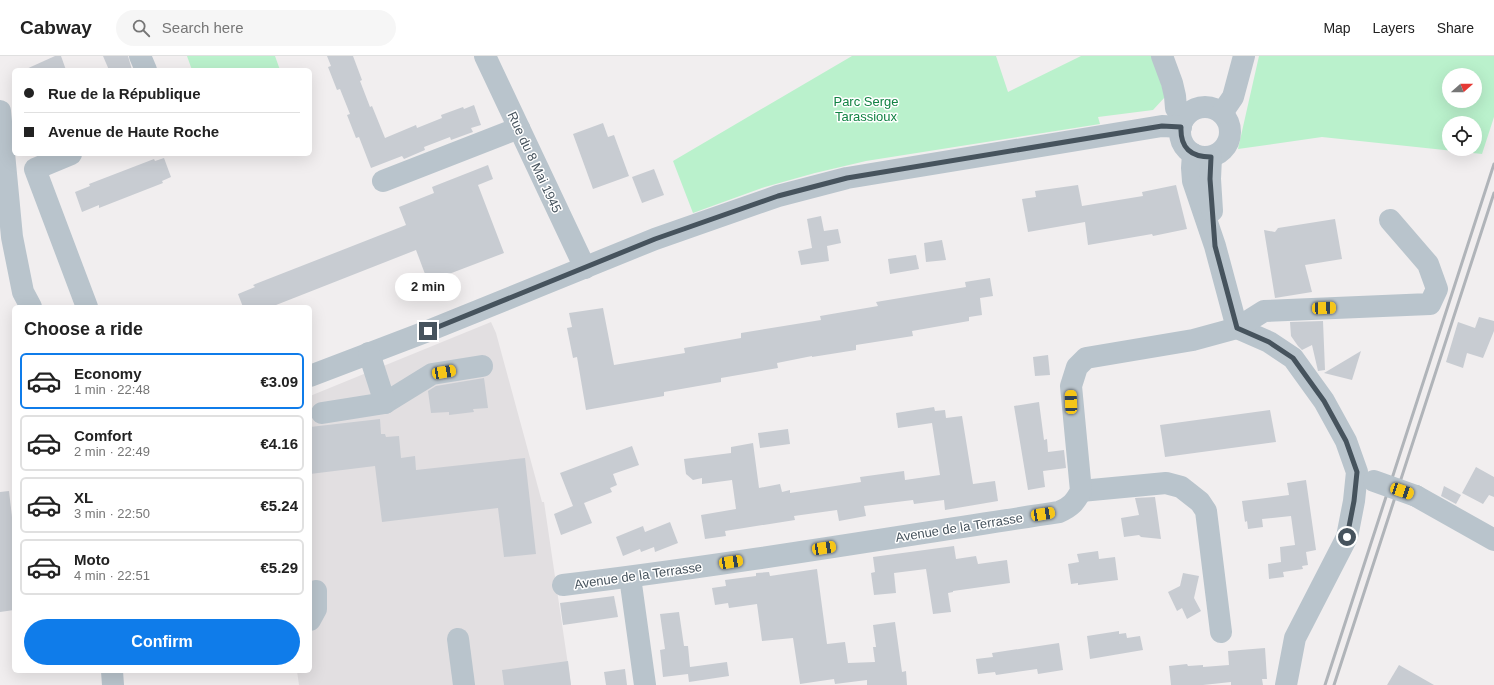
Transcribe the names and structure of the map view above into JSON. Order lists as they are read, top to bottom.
{
  "streets": {
    "street": ["Rue du 8 Mai 1945", "Avenue de la Terrasse"]
  },
  "parks": ["Parc Serge Tarassioux"],
  "north": "right",
  "page": {
    "header": "Cabway",
    "search": "Search here",
    "nav": ["Map", "Layers", "Share"],
    "banner": ["Rue de la République", "Avenue de Haute Roche"],
    "bubble": "2 min",
    "heading": "Choose a ride",
    "list": [
      {
        "name": "Economy",
        "note": "1 min · 22:48",
        "value": "€3.09"
      },
      {
        "name": "Comfort",
        "note": "2 min · 22:49",
        "value": "€4.16"
      },
      {
        "name": "XL",
        "note": "3 min · 22:50",
        "value": "€5.24"
      },
      {
        "name": "Moto",
        "note": "4 min · 22:51",
        "value": "€5.29"
      }
    ],
    "buttons": "Confirm"
  }
}
